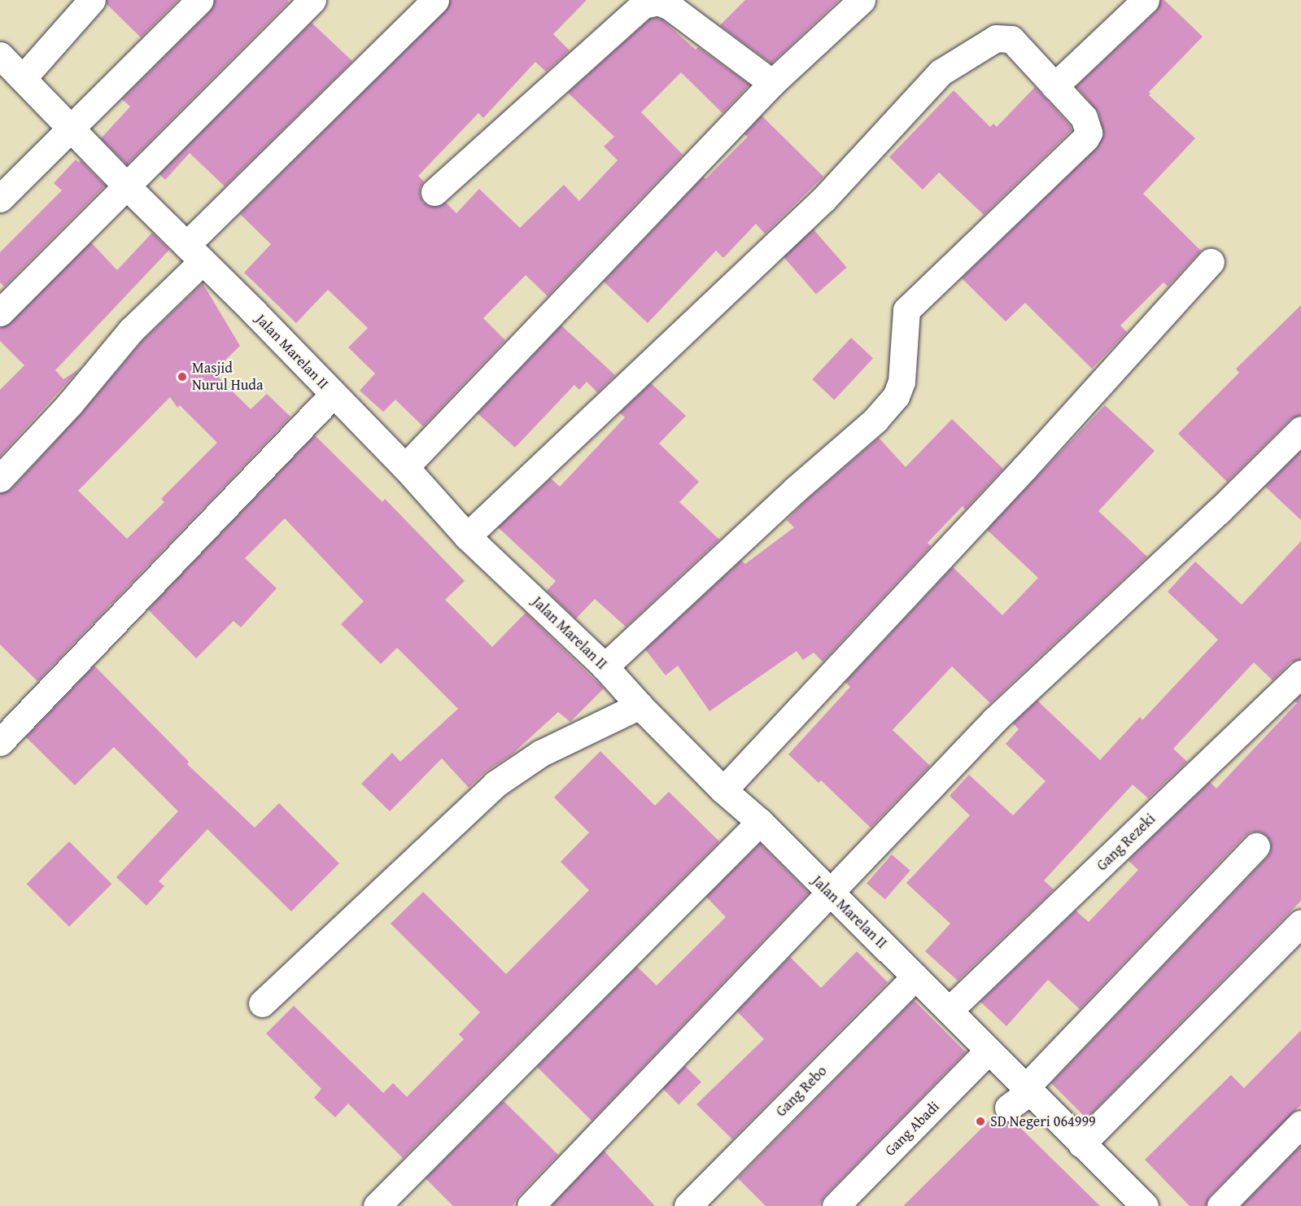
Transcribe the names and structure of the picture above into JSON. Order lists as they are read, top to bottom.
{
  "streets": {
    "street": [
      "Jalan Marelan II",
      "Gang Rezeki",
      "Gang Rebo",
      "Gang Abadi"
    ]
  },
  "crossings": [
    ["Jalan Marelan II", "Gang Rezeki"],
    ["Jalan Marelan II", "Gang Rebo"],
    ["Jalan Marelan II", "Gang Abadi"]
  ],
  "places": ["Masjid Nurul Huda", "SD Negeri 064999"]
}
